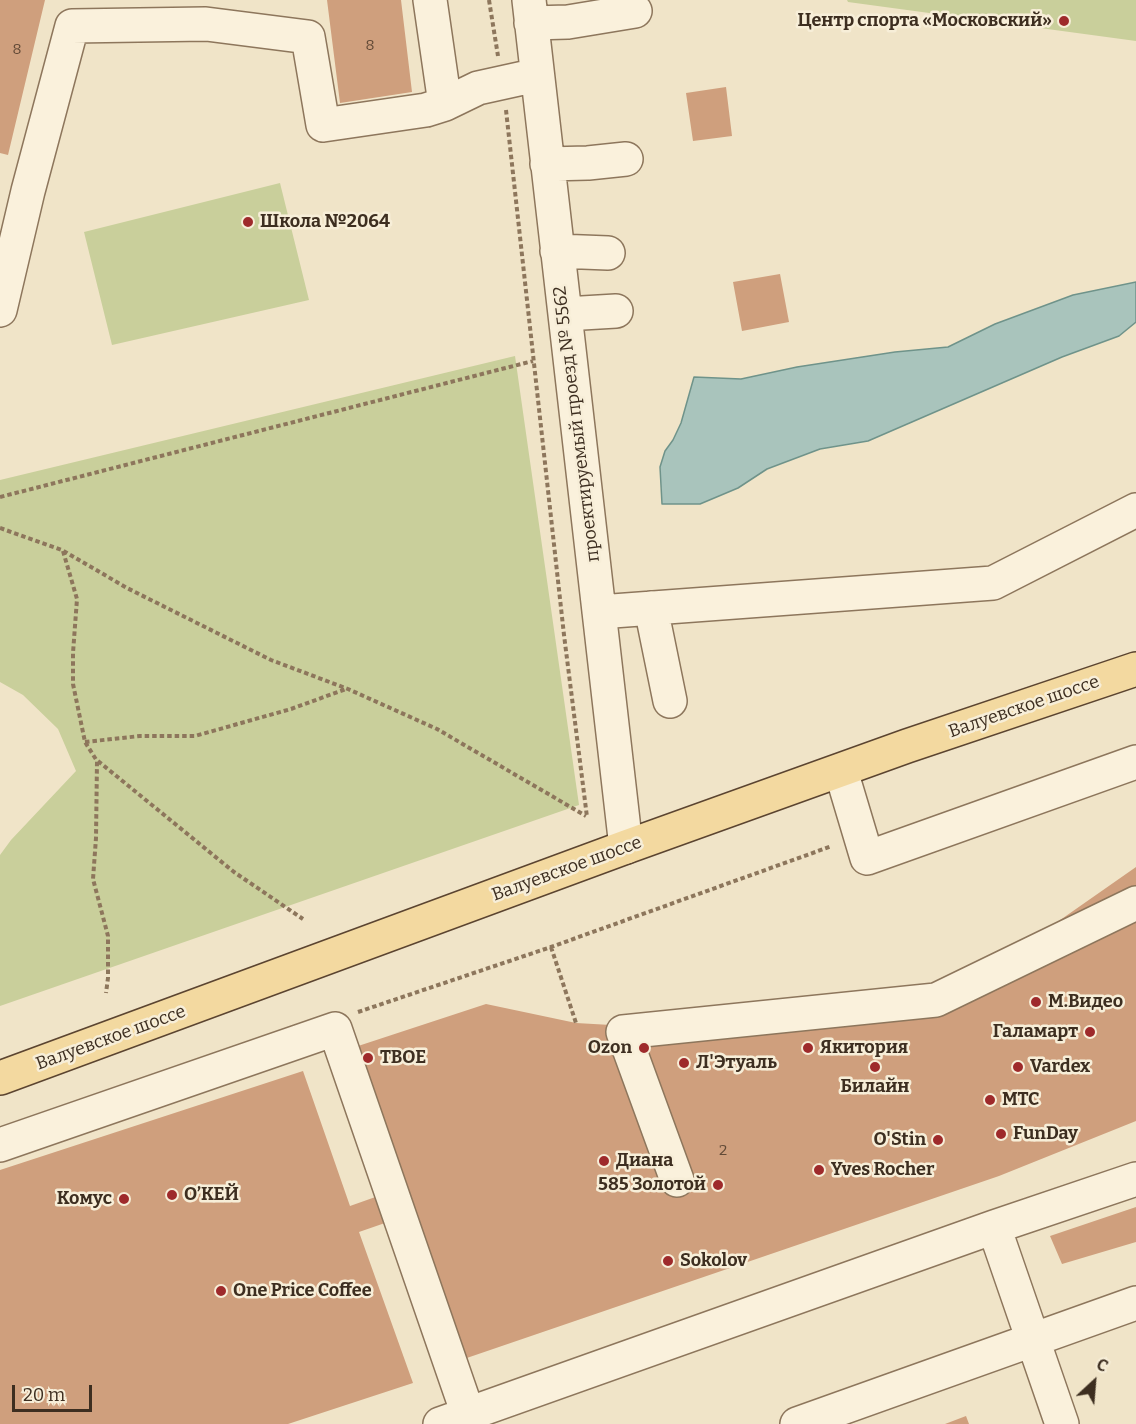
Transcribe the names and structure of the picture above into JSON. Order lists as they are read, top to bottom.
{
  "streets": {
    "main road": ["Валуевское шоссе"],
    "street": ["проектируемый проезд № 5562"]
  },
  "crossings": [
    ["проектируемый проезд № 5562", "Валуевское шоссе"]
  ],
  "places": [
    "Центр спорта «Московский»",
    "Школа №2064",
    "М.Видео",
    "Галамарт",
    "Ozon",
    "Якитория",
    "ТВОЕ",
    "Л'Этуаль",
    "Билайн",
    "Vardex",
    "МТС",
    "FunDay",
    "O'Stin",
    "Диана",
    "Yves Rocher",
    "585 Золотой",
    "О’КЕЙ",
    "Комус",
    "Sokolov",
    "One Price Coffee"
  ],
  "house_numbers": ["8", "8", "2"],
  "scale_bar": "20 m",
  "north": "top right"
}
